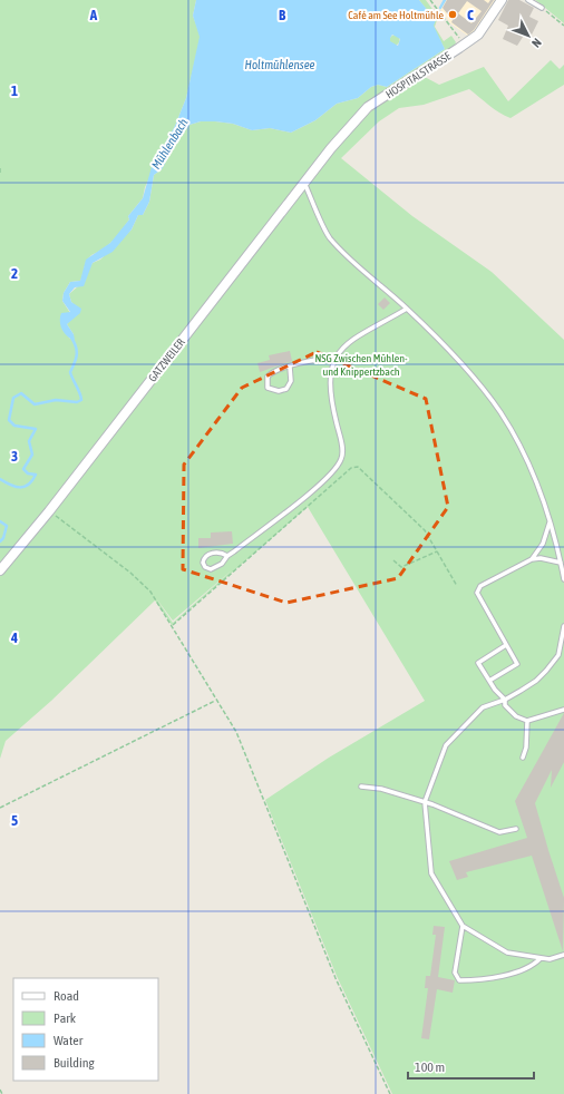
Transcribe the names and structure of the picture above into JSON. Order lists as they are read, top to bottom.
{
  "streets": {
    "street": ["HOSPITALSTRASSE", "GATZWEILER"]
  },
  "crossings": [
    ["HOSPITALSTRASSE", "GATZWEILER"]
  ],
  "water": ["Holtmühlensee", "Mühlenbach"],
  "parks": ["NSG Zwischen Mühlen- und Knippertzbach"],
  "places": ["Café am See Holtmühle"],
  "legend": [
    "Road",
    "Park",
    "Water",
    "Building"
  ],
  "scale_bar": "100 m",
  "north": "bottom right",
  "grid": {
    "columns": ["A", "B", "C"],
    "rows": [
      "1",
      "2",
      "3",
      "4",
      "5"
    ]
  }
}
